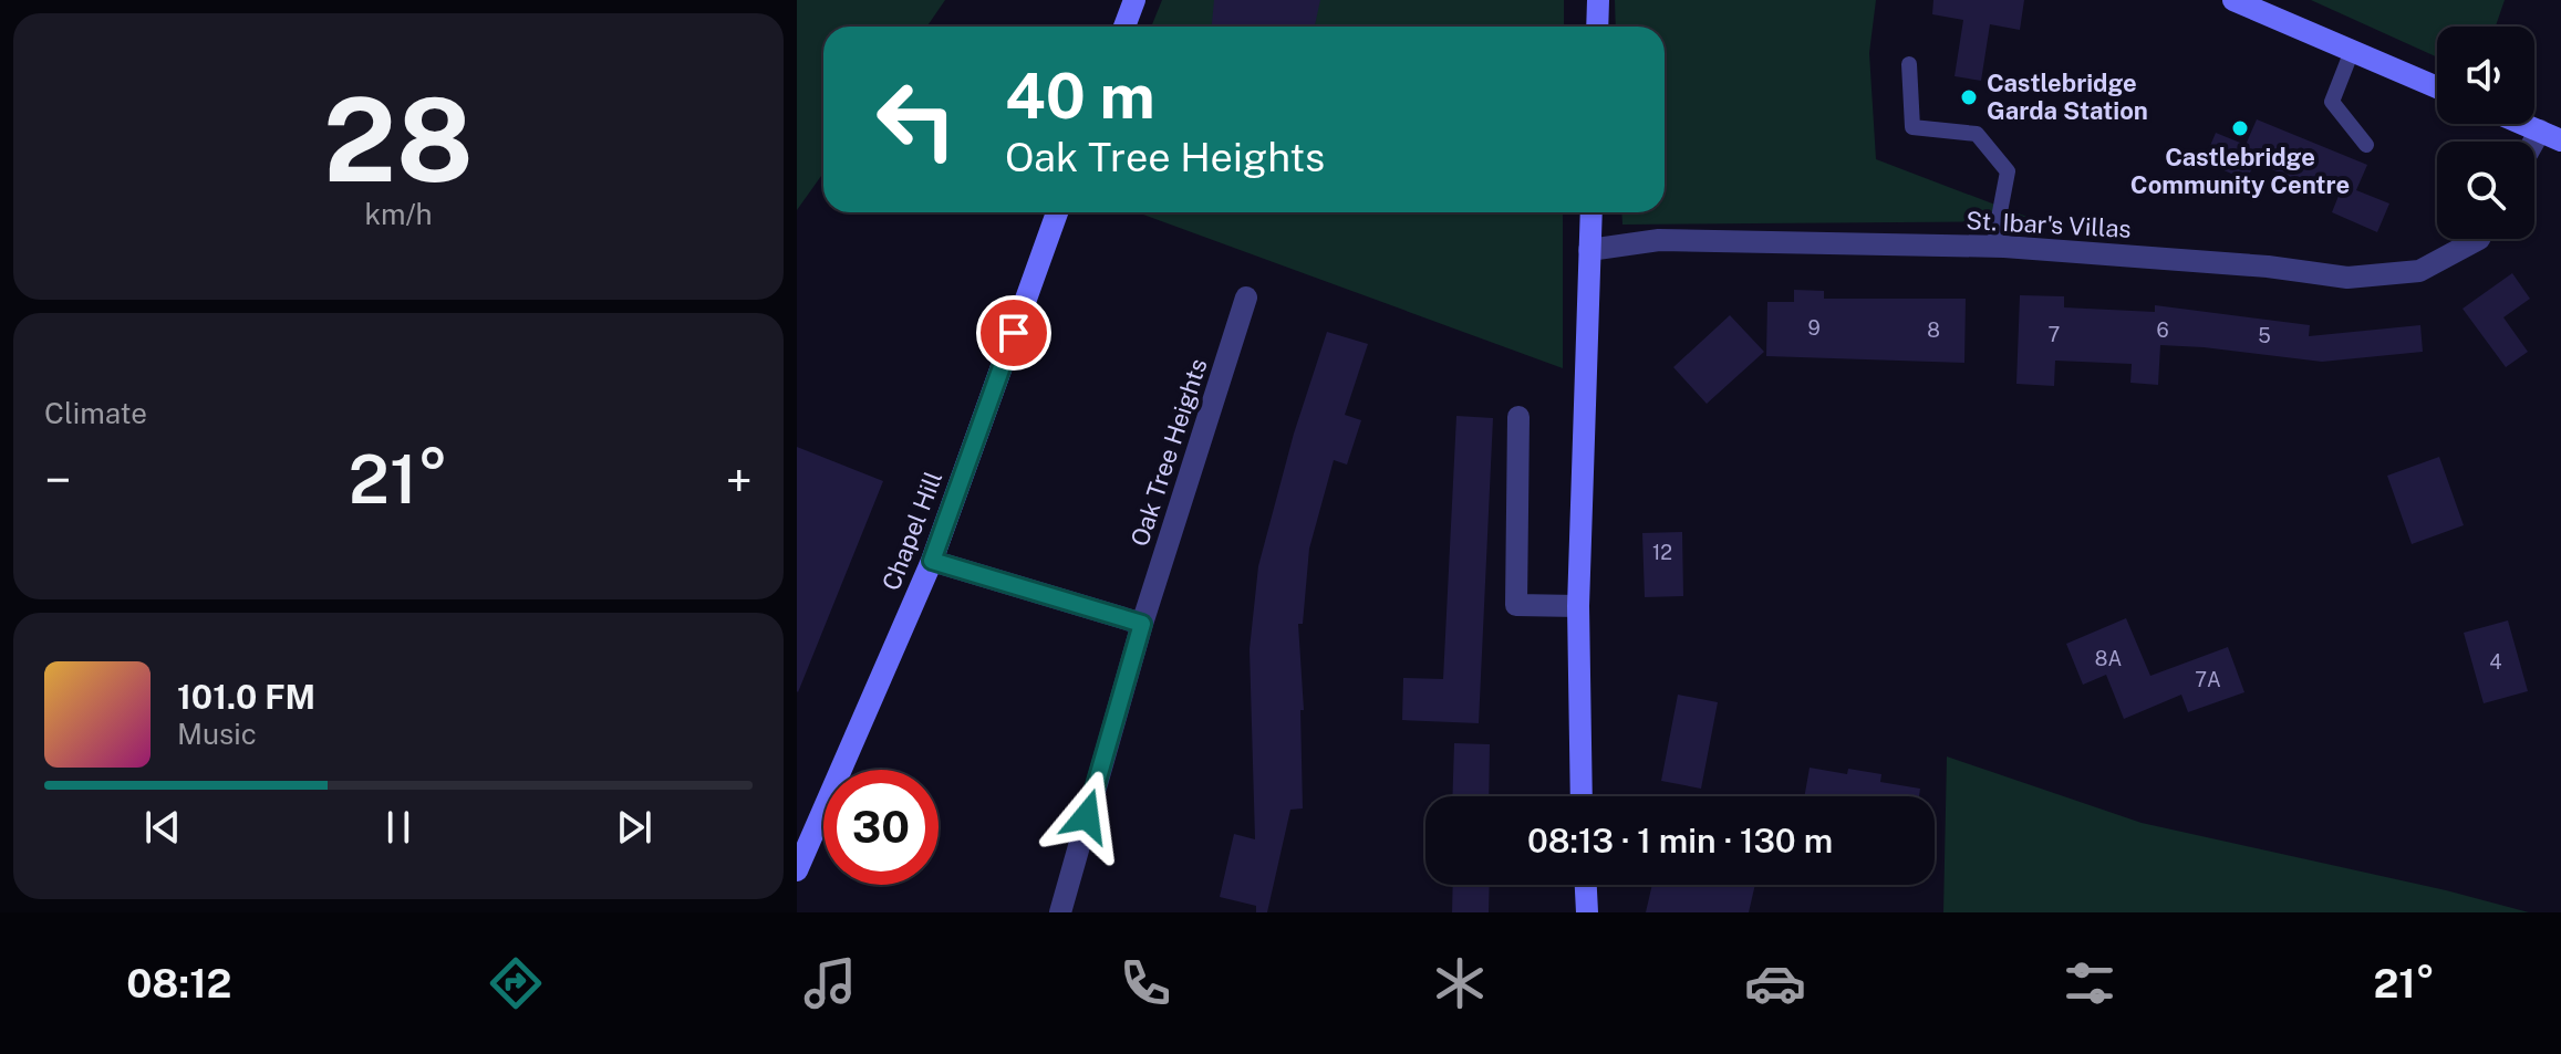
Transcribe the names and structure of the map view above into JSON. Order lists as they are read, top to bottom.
{
  "streets": {
    "street": ["St. Ibar's Villas", "Oak Tree Heights", "Chapel Hill"]
  },
  "places": ["Castlebridge Garda Station", "Castlebridge Community Centre"],
  "house_numbers": [
    "9",
    "8",
    "6",
    "7",
    "5",
    "12",
    "8A",
    "4",
    "7A"
  ],
  "page": {
    "tile": [
      ["28", "km/h"],
      "Climate"
    ],
    "turn": ["40 m", "Oak Tree Heights"],
    "heat": ["−", "21°", "+"],
    "song": ["101.0 FM", "Music"],
    "limit": "30",
    "trip": "08:13 · 1 min · 130 m",
    "tabs": ["08:12", "21°"]
  }
}
